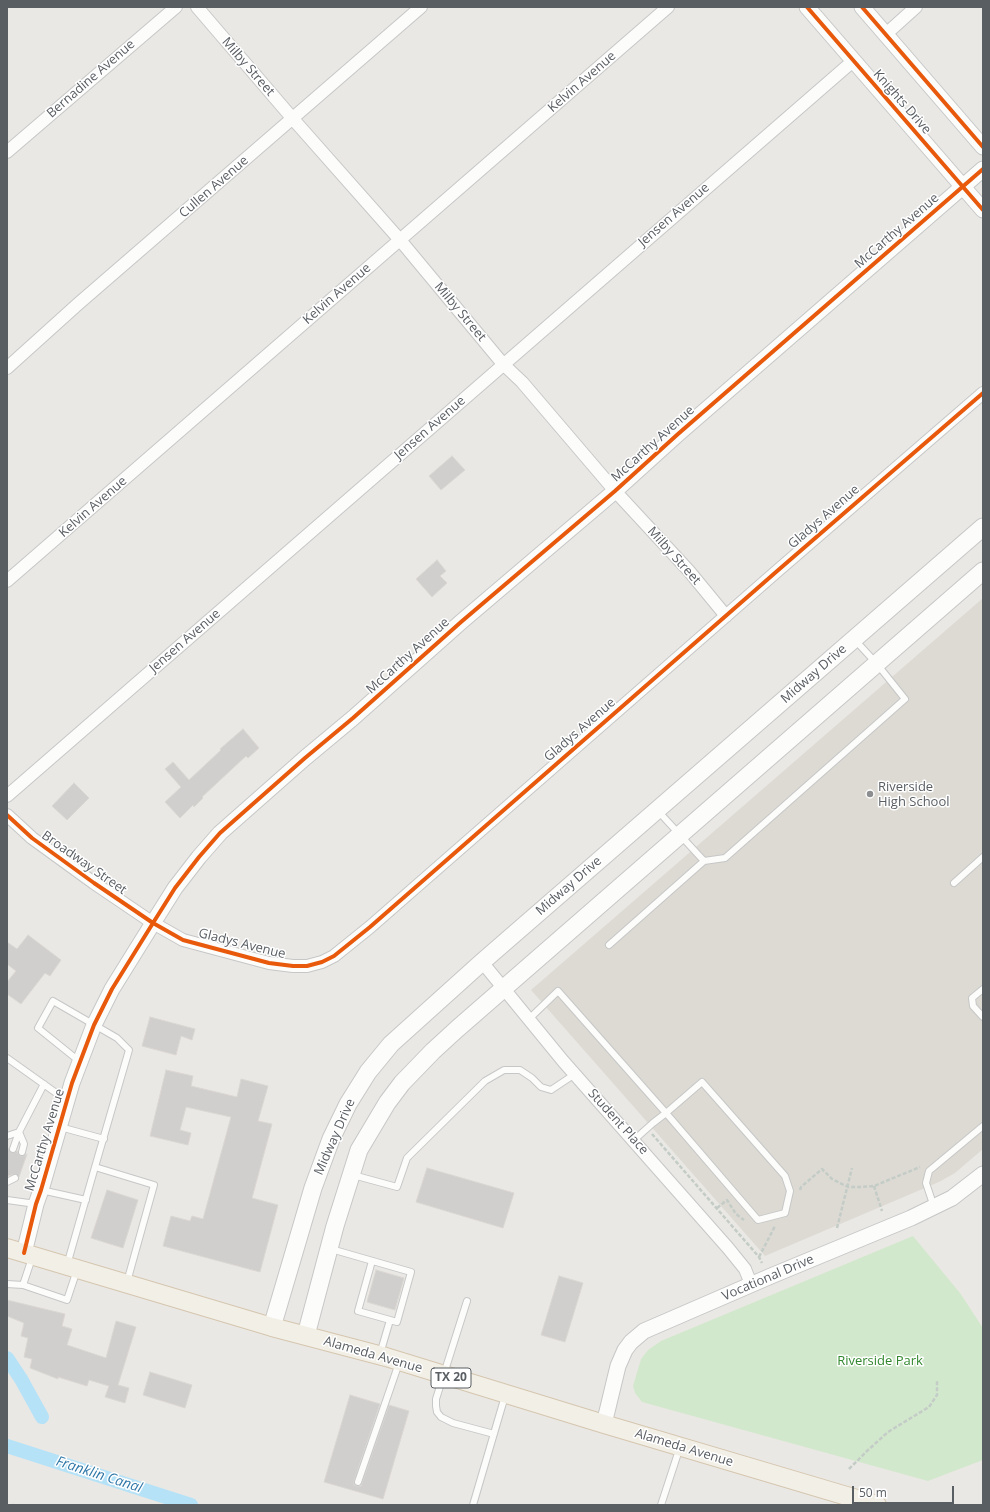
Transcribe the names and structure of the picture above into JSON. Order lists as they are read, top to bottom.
{
  "streets": {
    "main road": ["Midway Drive", "Alameda Avenue", "TX 20"],
    "street": [
      "Milby Street",
      "Bernadine Avenue",
      "Kelvin Avenue",
      "Knights Drive",
      "Cullen Avenue",
      "Jensen Avenue",
      "McCarthy Avenue",
      "Gladys Avenue",
      "Broadway Street",
      "Student Place",
      "Vocational Drive"
    ]
  },
  "crossings": [
    ["Milby Street", "Kelvin Avenue"],
    ["Milby Street", "Cullen Avenue"],
    ["Milby Street", "Jensen Avenue"],
    ["Milby Street", "McCarthy Avenue"],
    ["Milby Street", "Gladys Avenue"],
    ["Knights Drive", "Jensen Avenue"],
    ["Knights Drive", "McCarthy Avenue"],
    ["McCarthy Avenue", "Gladys Avenue"],
    ["McCarthy Avenue", "Broadway Street"],
    ["McCarthy Avenue", "Alameda Avenue"],
    ["Gladys Avenue", "Broadway Street"],
    ["Midway Drive", "Student Place"],
    ["Midway Drive", "Alameda Avenue"],
    ["Student Place", "Vocational Drive"],
    ["Vocational Drive", "Alameda Avenue"]
  ],
  "water": ["Franklin Canal"],
  "parks": ["Riverside Park"],
  "places": ["Riverside High School"],
  "scale_bar": "50 m"
}
